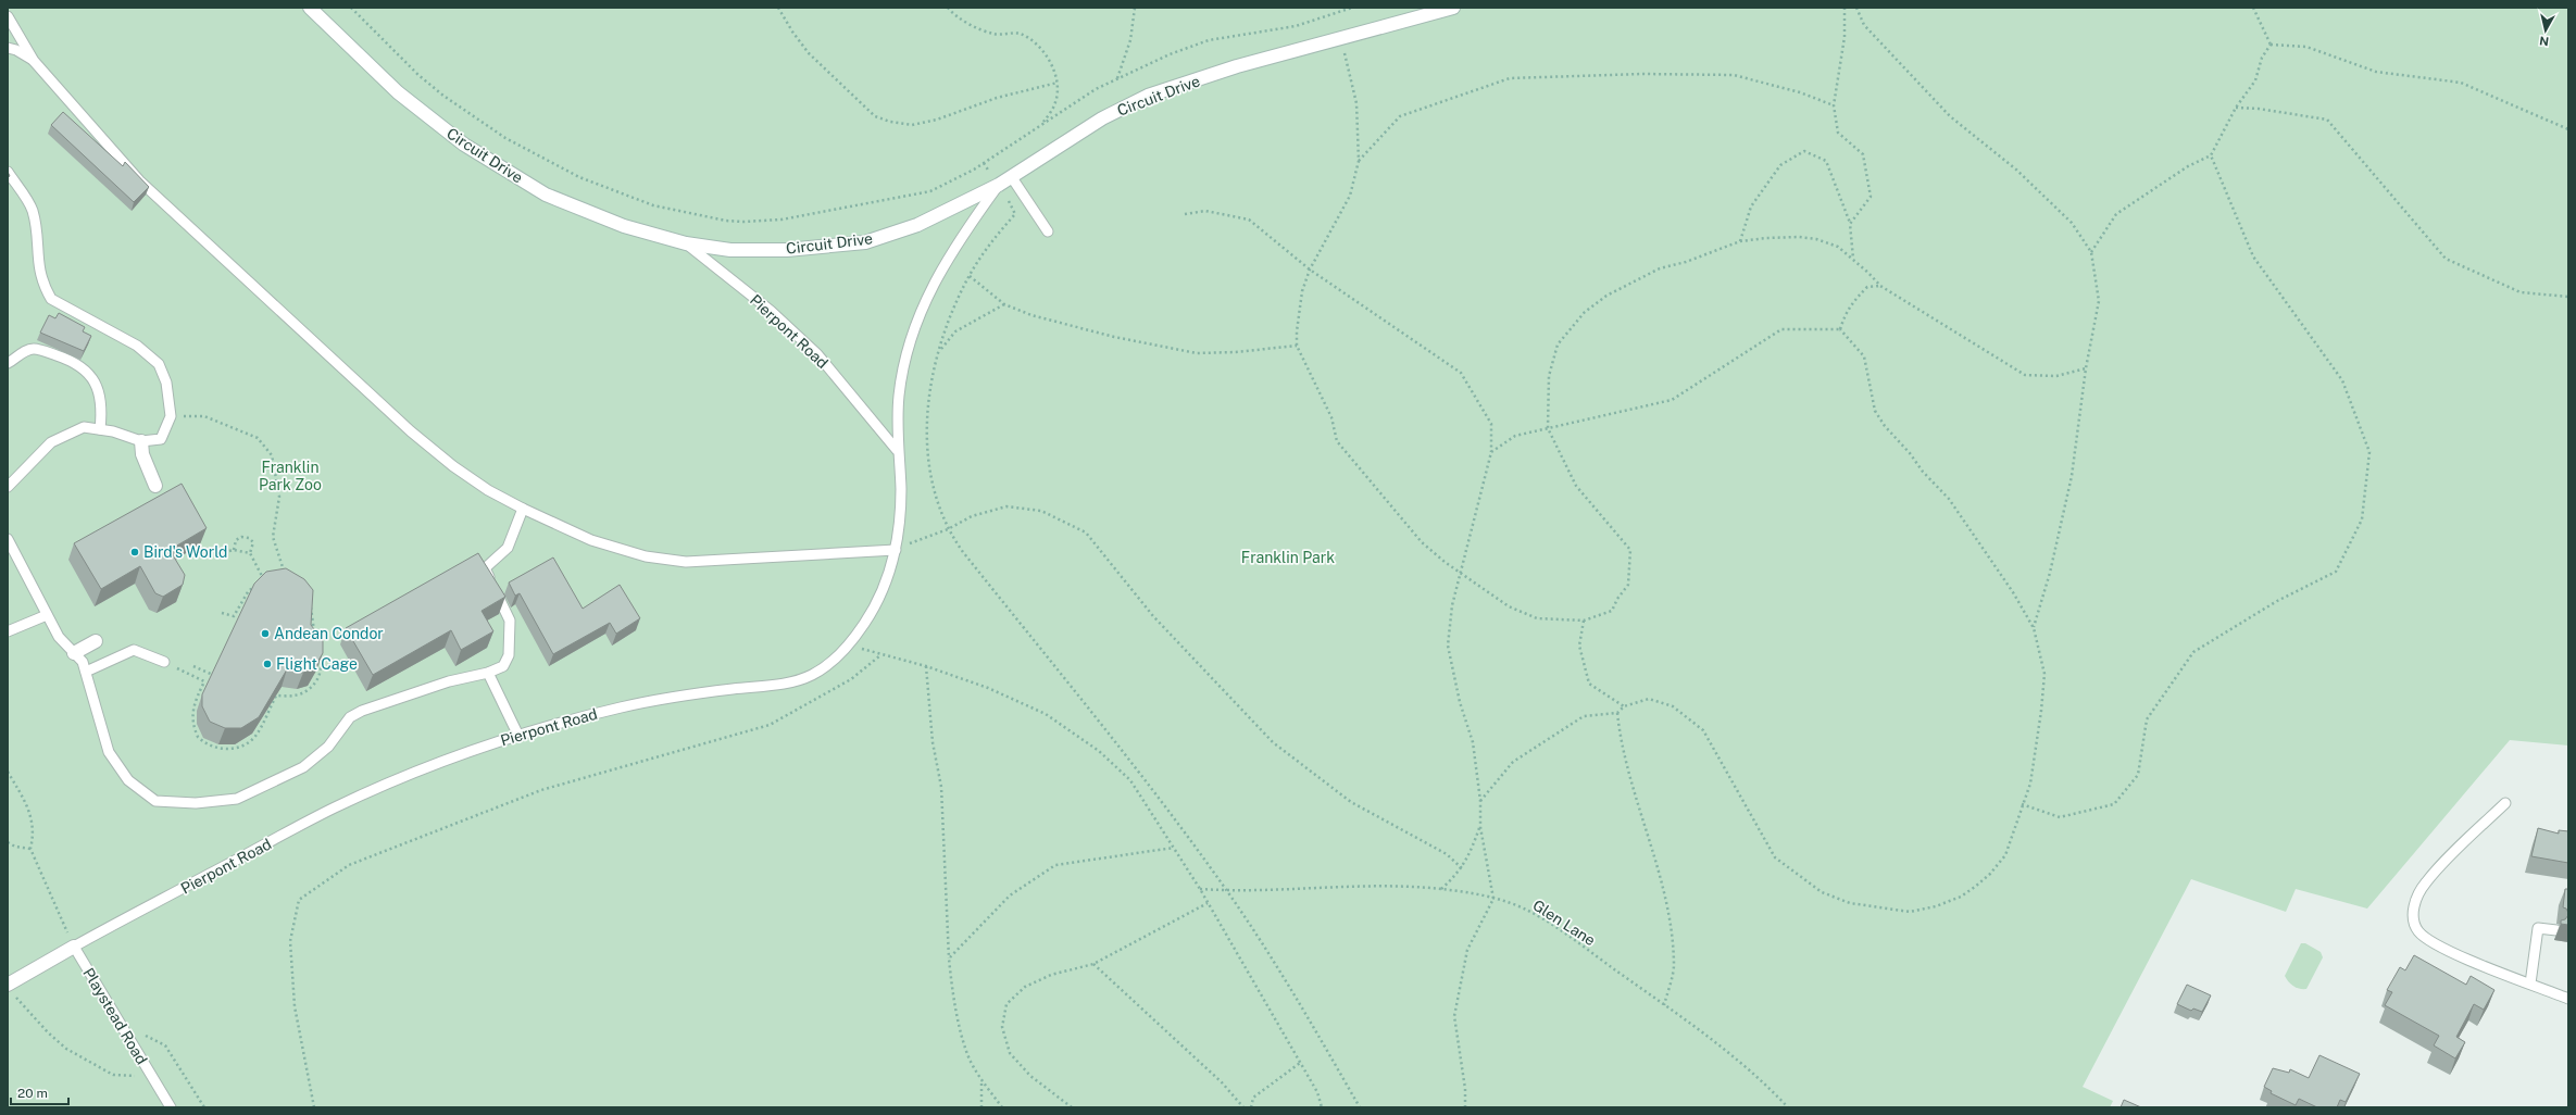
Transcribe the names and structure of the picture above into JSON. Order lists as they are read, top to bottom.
{
  "streets": {
    "main road": ["Circuit Drive"],
    "lane": ["Pierpont Road", "Playstead Road"],
    "path": ["Glen Lane"]
  },
  "crossings": [
    ["Circuit Drive", "Pierpont Road"],
    ["Pierpont Road", "Playstead Road"]
  ],
  "parks": ["Franklin Park Zoo", "Franklin Park"],
  "places": ["Bird's World", "Andean Condor", "Flight Cage"],
  "scale_bar": "20 m",
  "north": "bottom"
}
